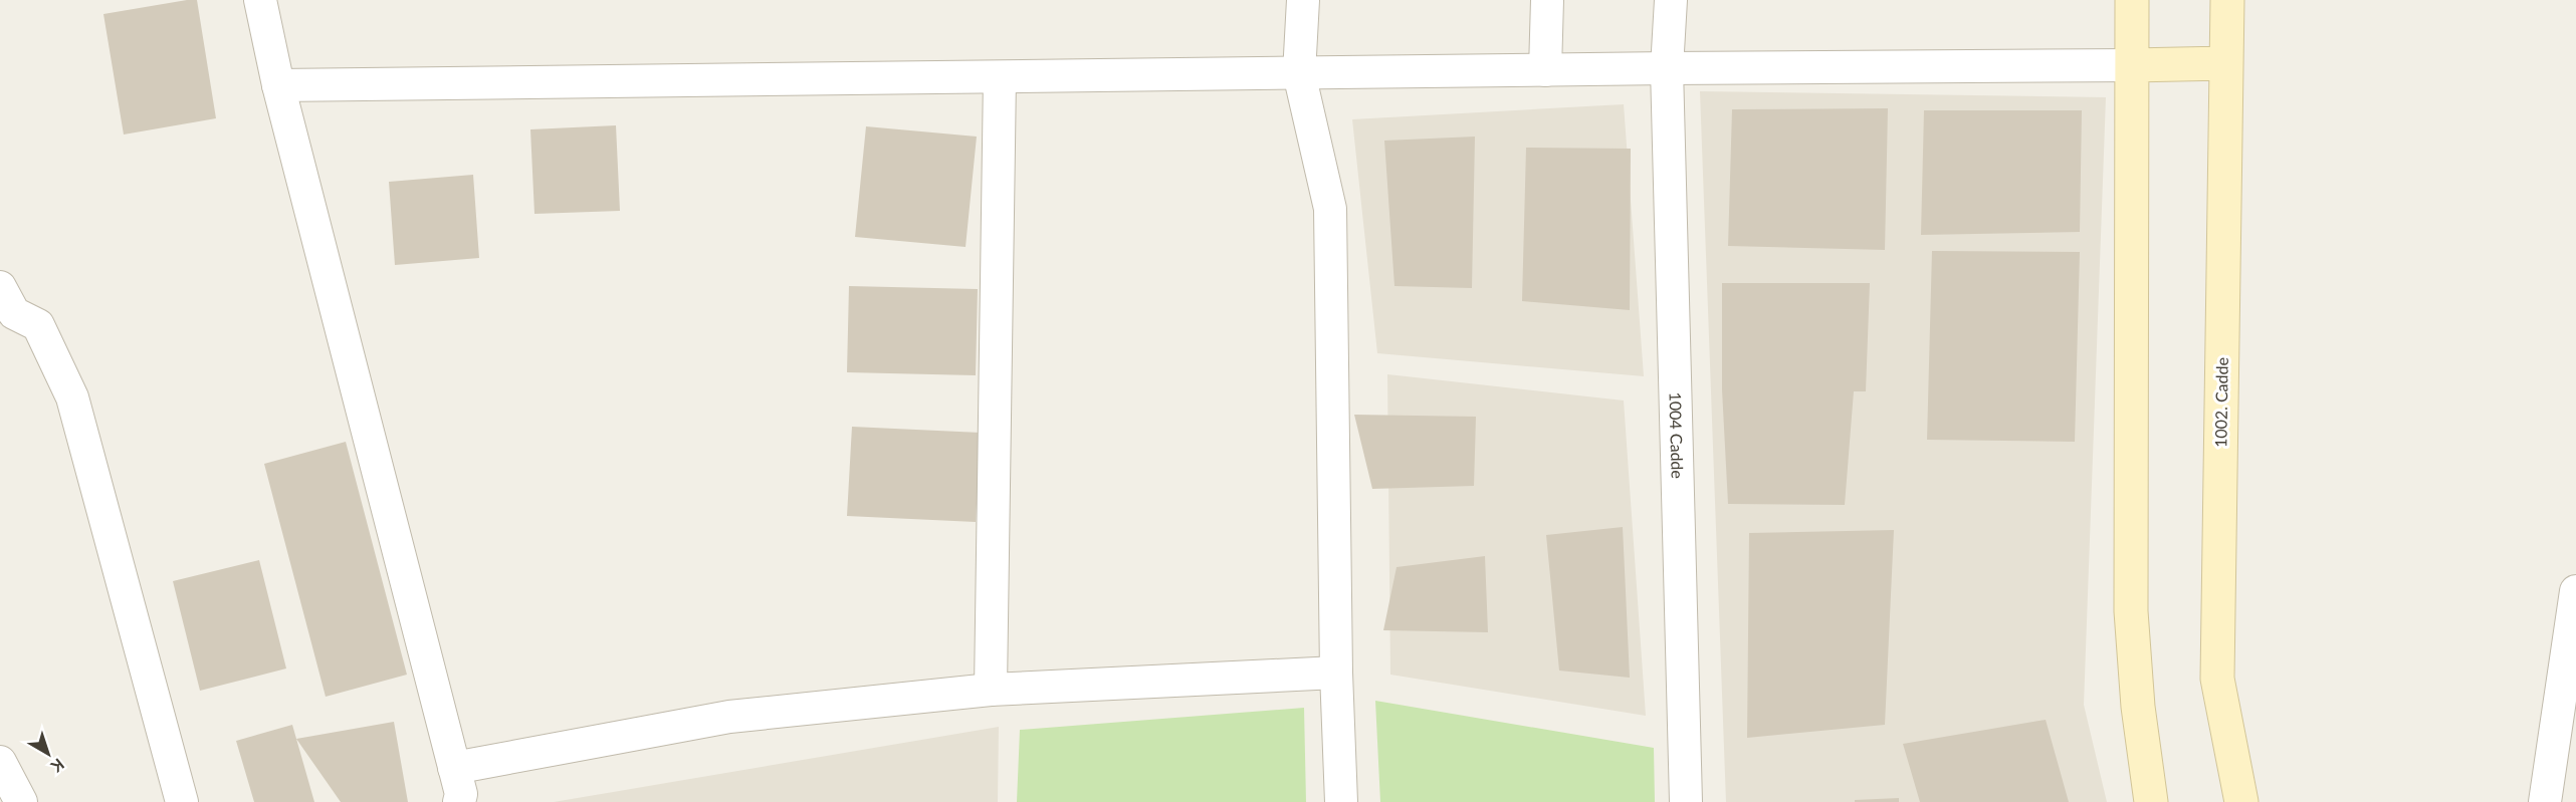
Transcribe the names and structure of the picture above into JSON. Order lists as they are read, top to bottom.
{
  "streets": {
    "main road": ["1002. Cadde"],
    "street": ["1004 Cadde"]
  },
  "north": "bottom right"
}
